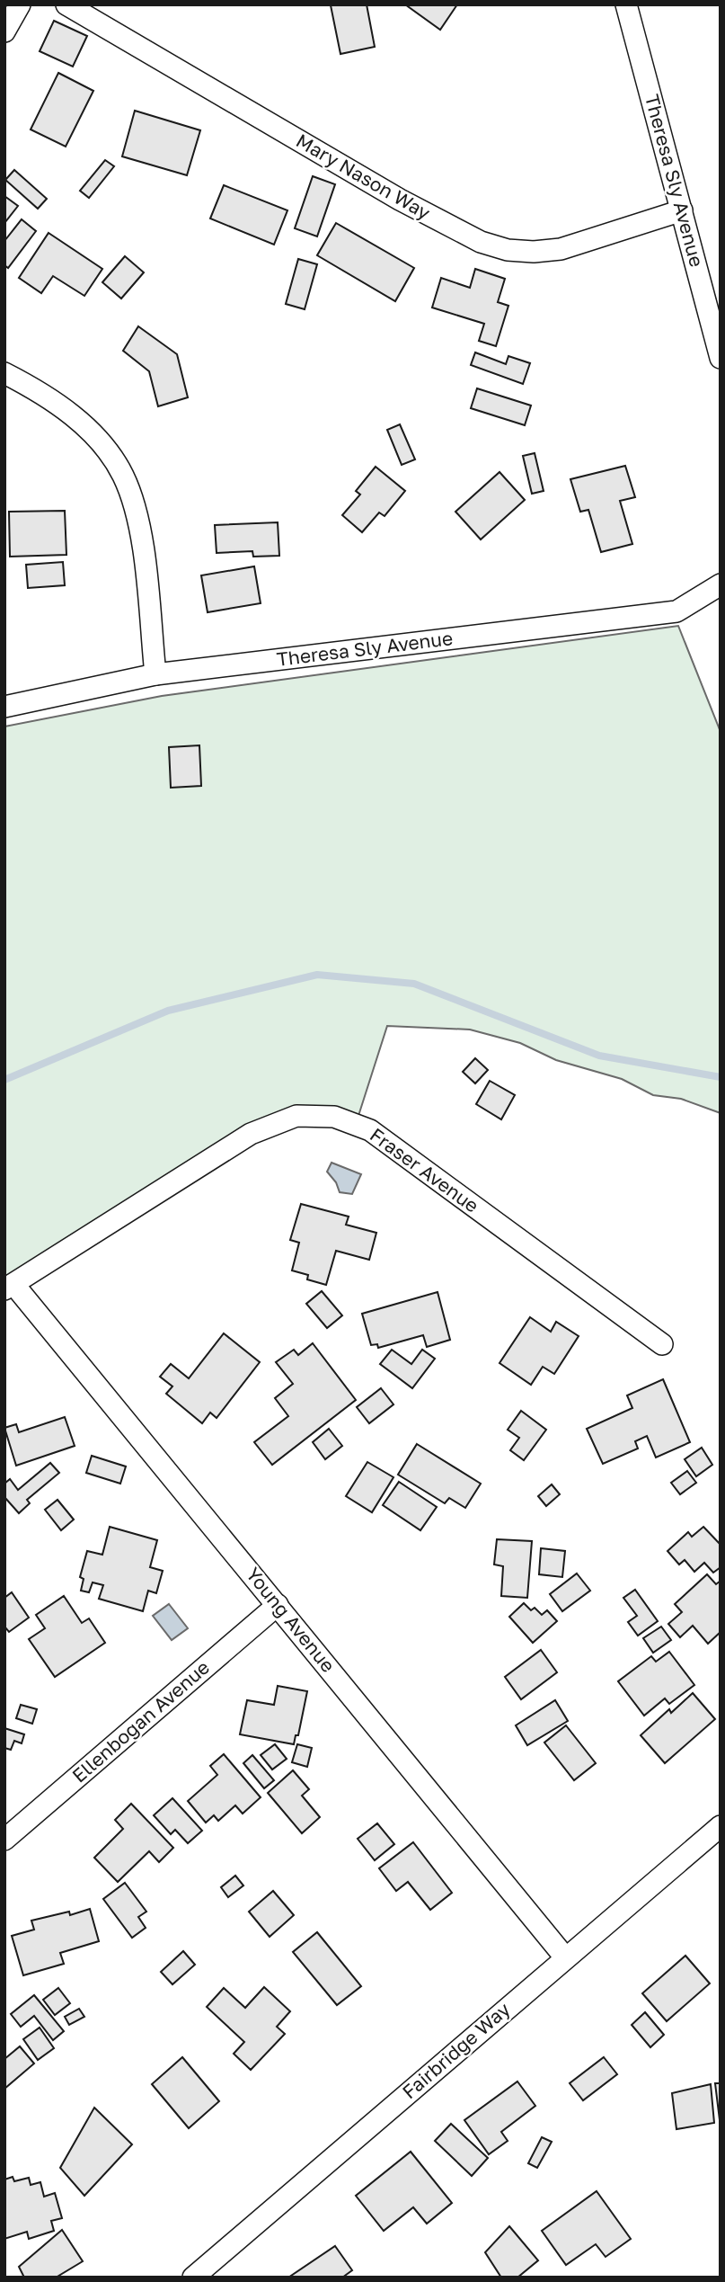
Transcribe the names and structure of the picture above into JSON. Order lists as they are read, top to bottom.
{
  "streets": {
    "street": [
      "Mary Nason Way",
      "Theresa Sly Avenue",
      "Fraser Avenue",
      "Young Avenue",
      "Ellenbogan Avenue",
      "Fairbridge Way"
    ]
  },
  "crossings": [
    ["Mary Nason Way", "Theresa Sly Avenue"],
    ["Fraser Avenue", "Young Avenue"],
    ["Young Avenue", "Ellenbogan Avenue"],
    ["Young Avenue", "Fairbridge Way"]
  ]
}
